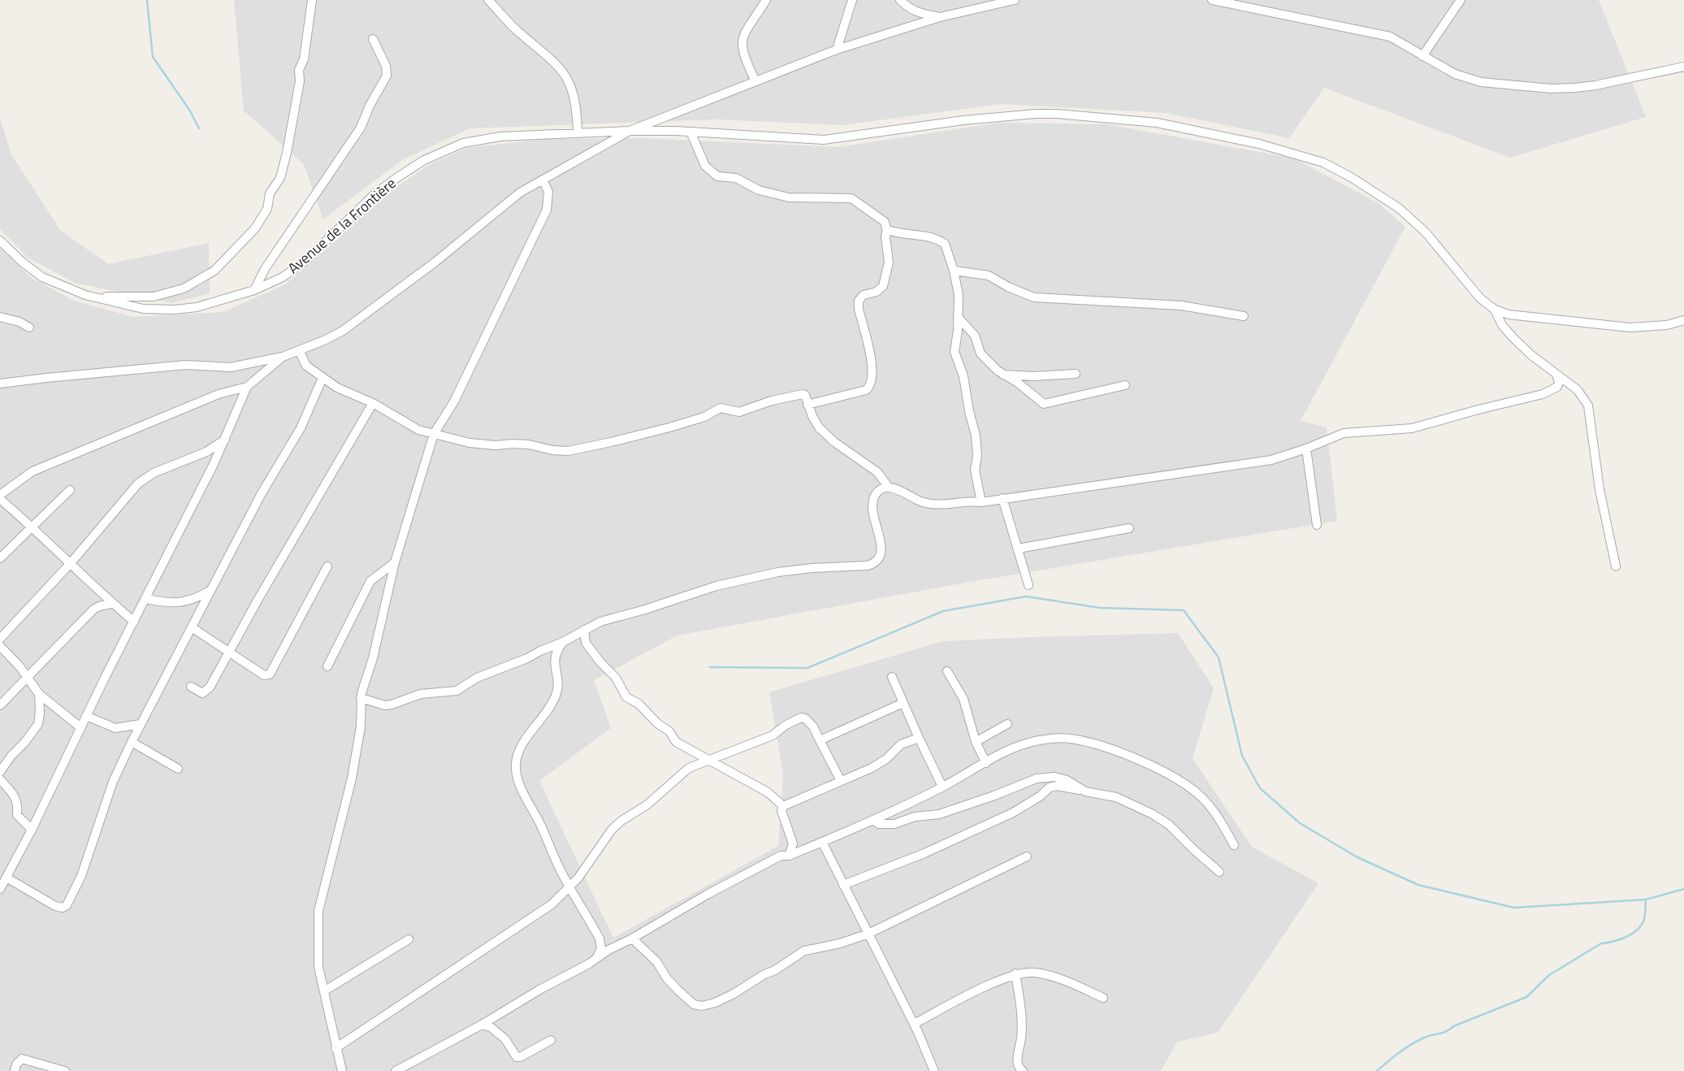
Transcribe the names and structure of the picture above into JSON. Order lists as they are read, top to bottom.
{
  "streets": {
    "street": ["Avenue de la Frontière"]
  }
}
